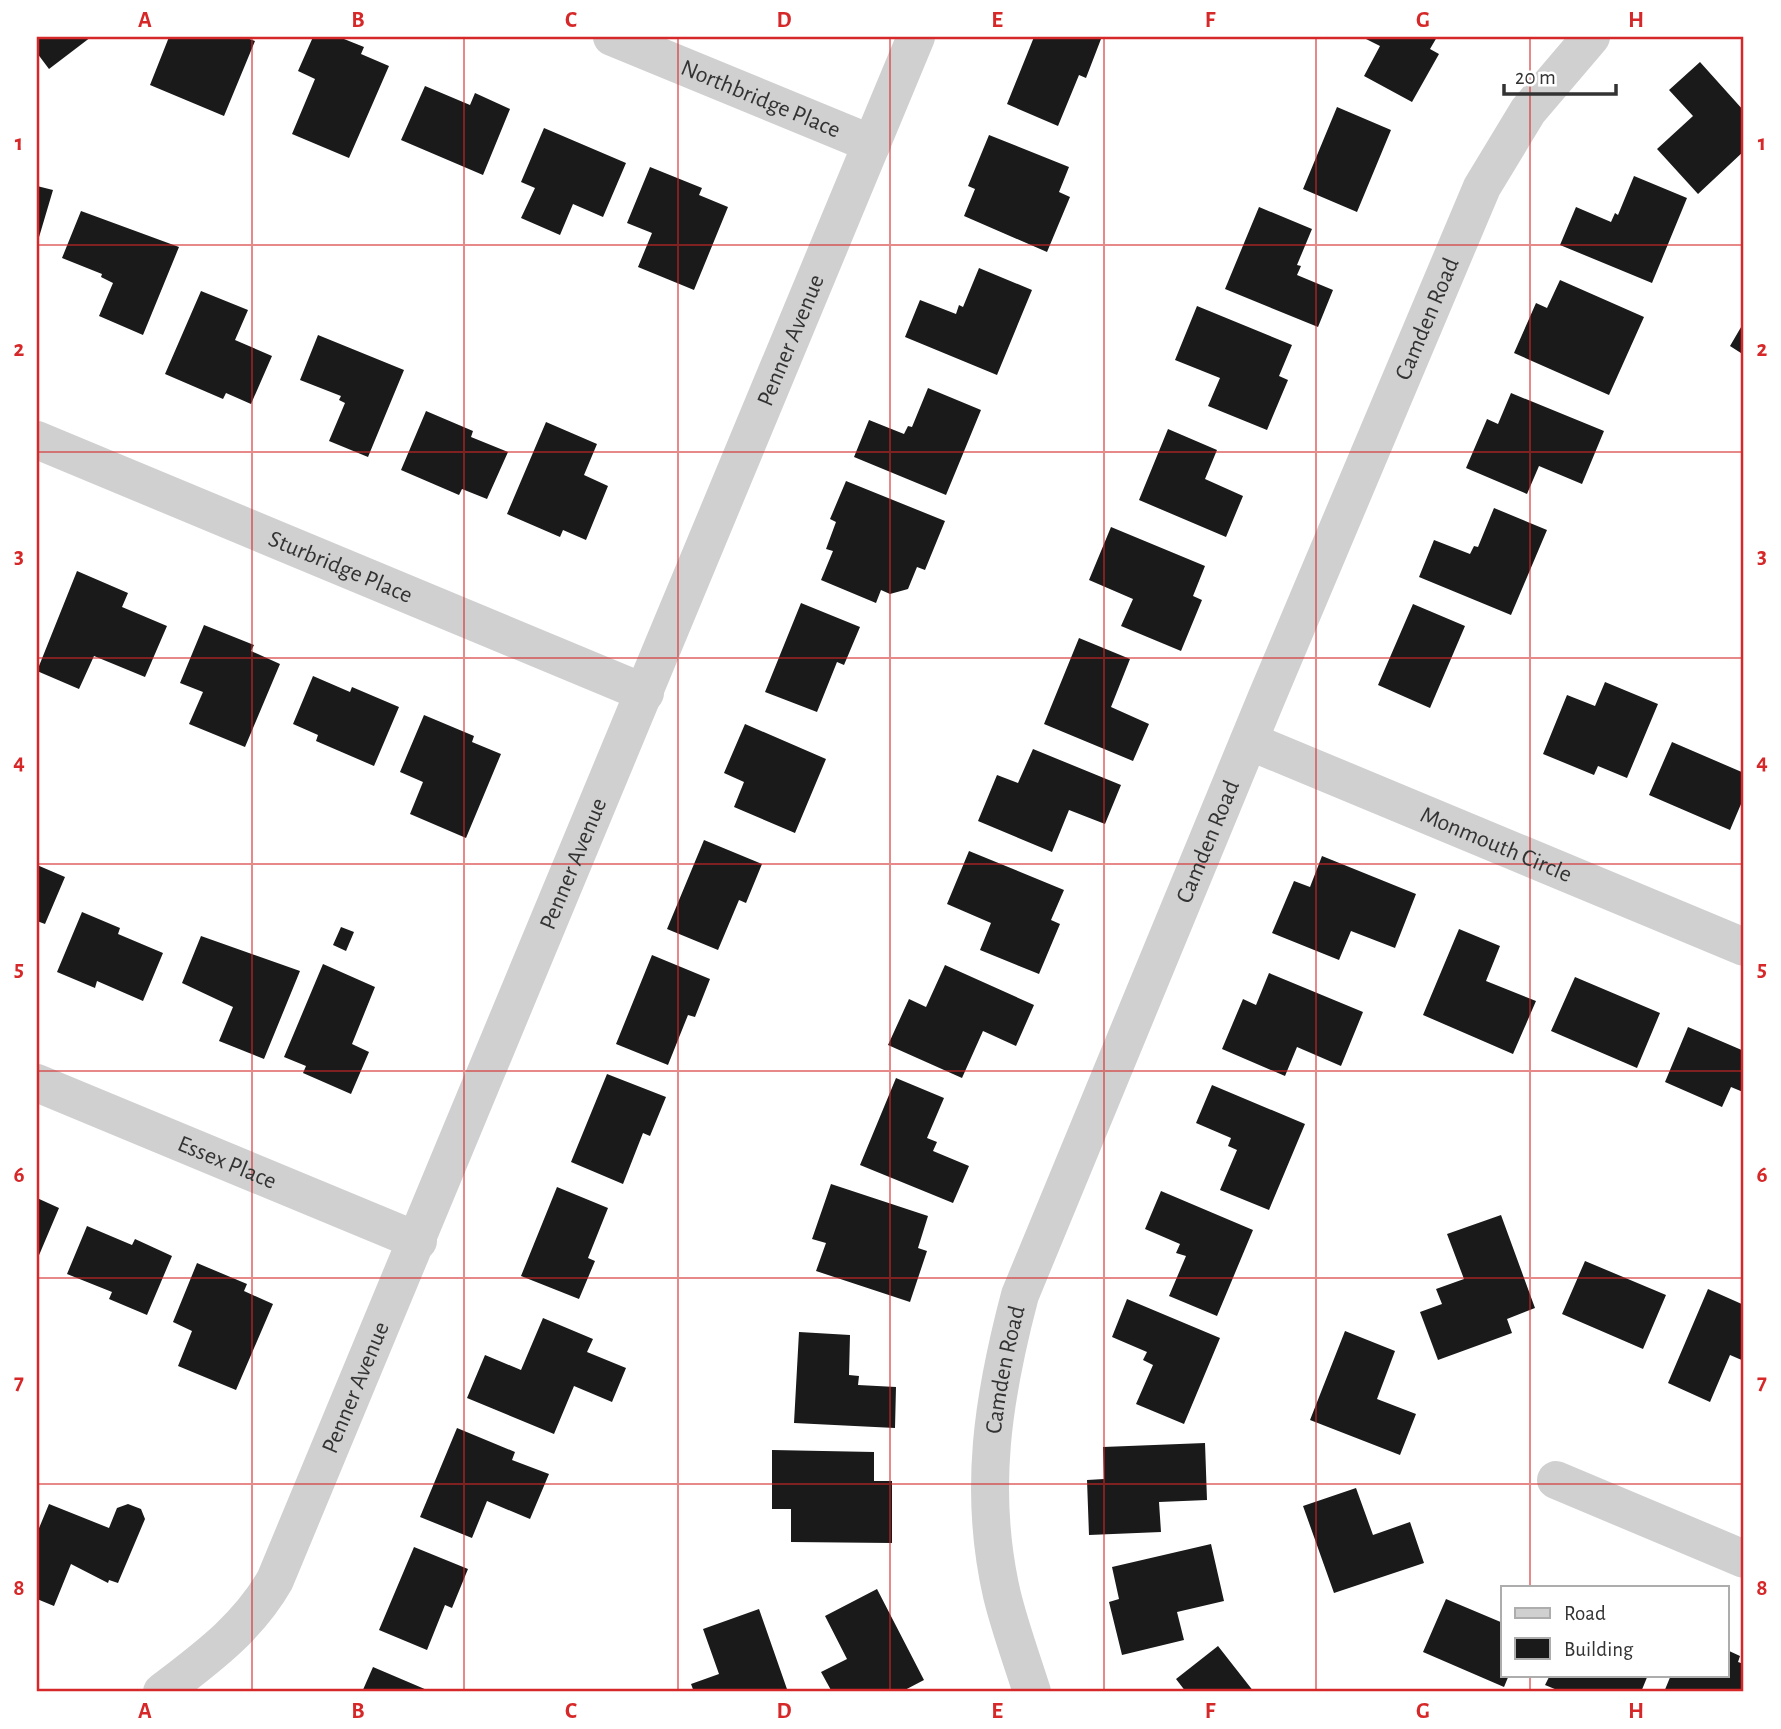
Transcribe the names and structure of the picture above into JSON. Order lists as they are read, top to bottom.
{
  "streets": {
    "street": [
      "Northbridge Place",
      "Camden Road",
      "Penner Avenue",
      "Sturbridge Place",
      "Monmouth Circle",
      "Essex Place"
    ]
  },
  "crossings": [
    ["Northbridge Place", "Penner Avenue"],
    ["Camden Road", "Monmouth Circle"],
    ["Penner Avenue", "Sturbridge Place"],
    ["Penner Avenue", "Essex Place"]
  ],
  "legend": ["Road", "Building"],
  "scale_bar": "20 m",
  "grid": {
    "columns": [
      "A",
      "B",
      "C",
      "D",
      "E",
      "F",
      "G",
      "H"
    ],
    "rows": [
      "1",
      "2",
      "3",
      "4",
      "5",
      "6",
      "7",
      "8"
    ]
  }
}
